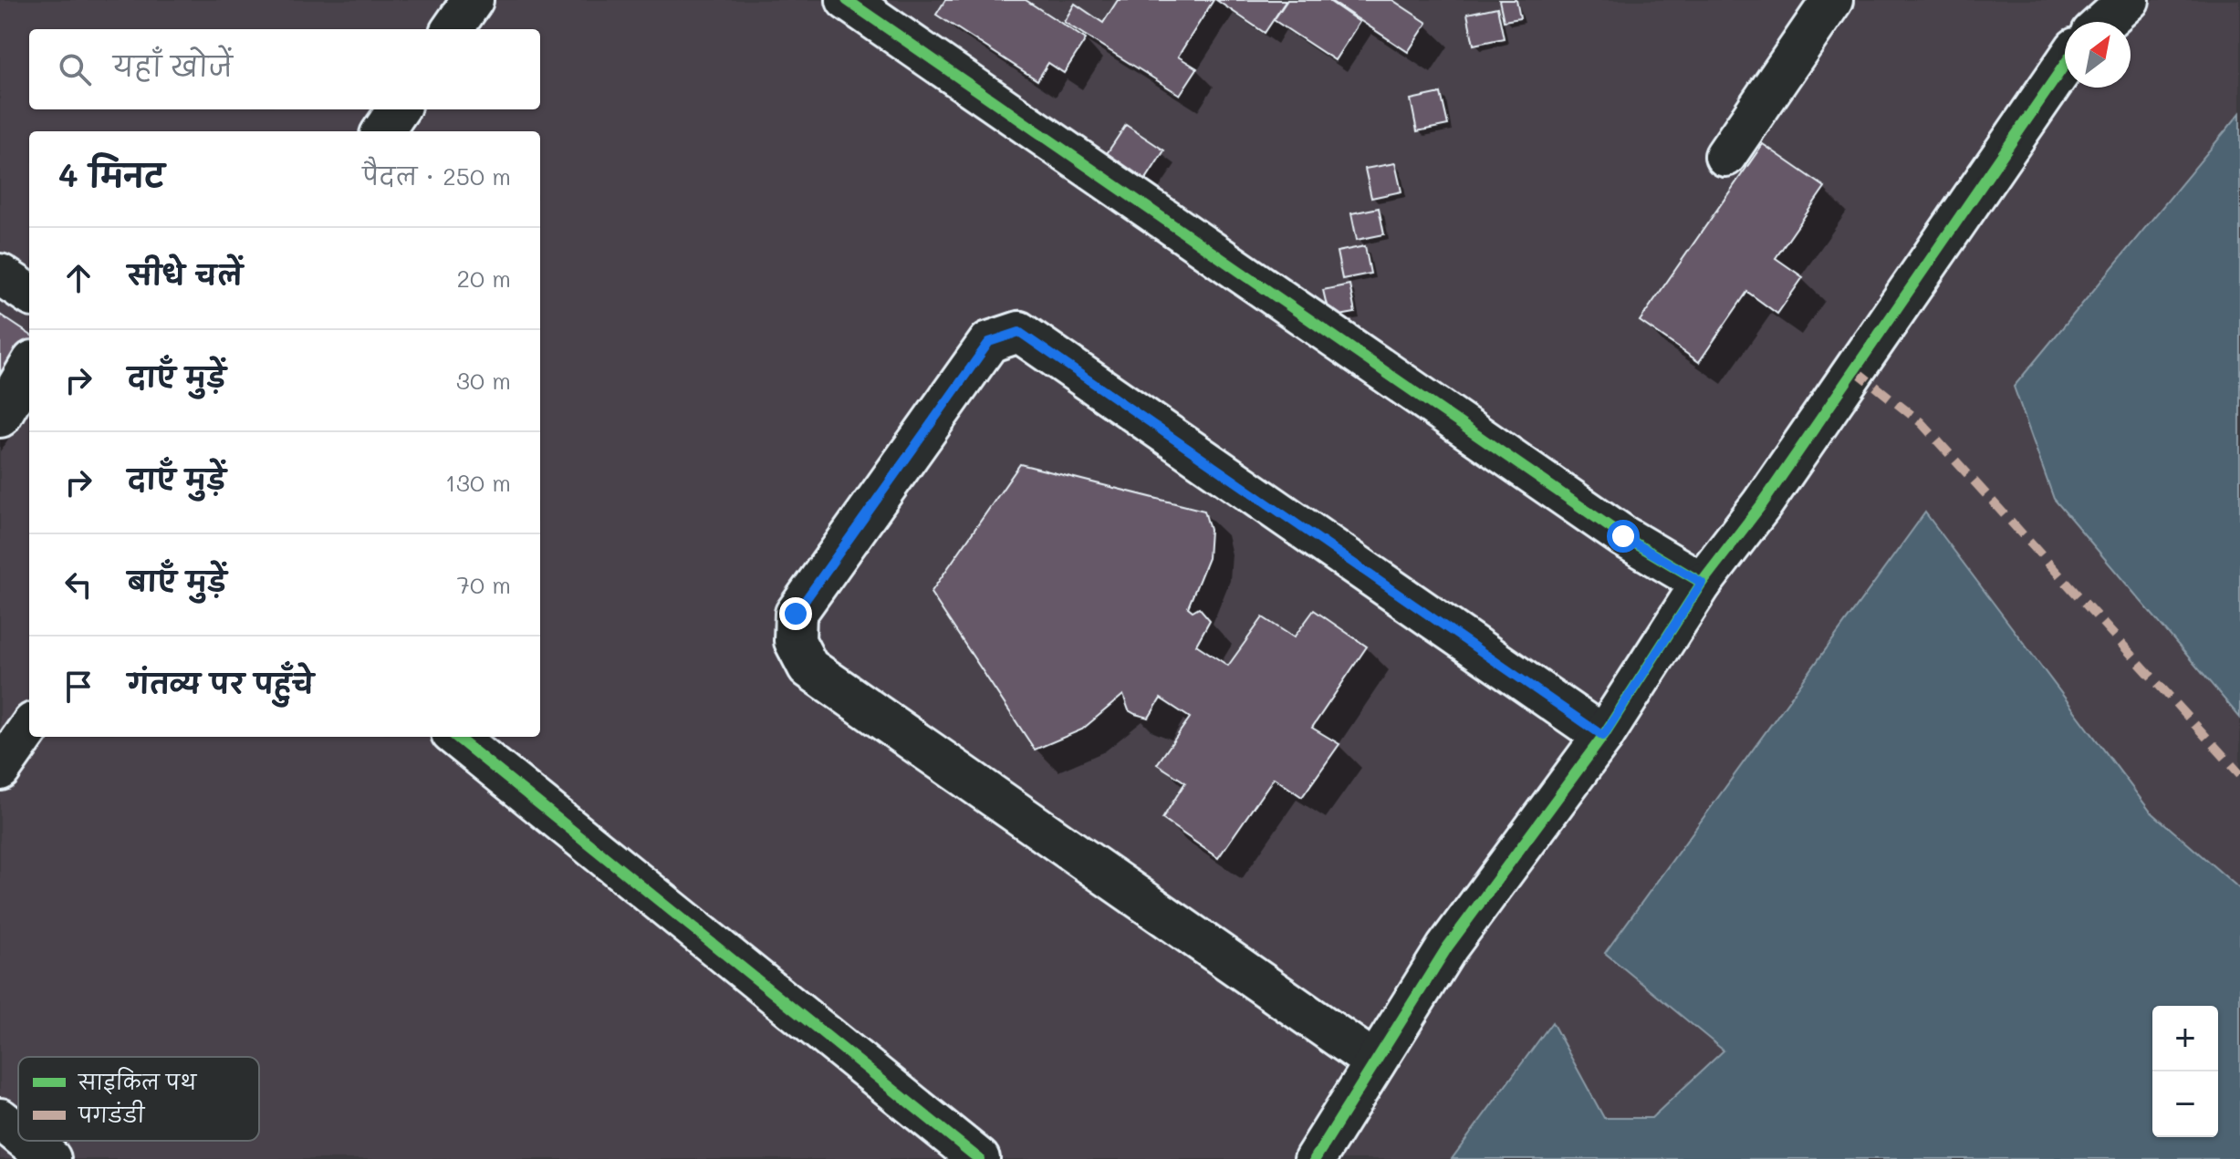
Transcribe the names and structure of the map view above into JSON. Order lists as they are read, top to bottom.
{
  "legend": ["साइकिल पथ", "पगडंडी"],
  "north": "top right",
  "page": {
    "search": "यहाँ खोजें",
    "heading": ["4 मिनट", "पैदल · 250 m"],
    "list": [
      ["सीधे चलें", "20 m"],
      ["दाएँ मुड़ें", "30 m"],
      ["दाएँ मुड़ें", "130 m"],
      ["बाएँ मुड़ें", "70 m"],
      "गंतव्य पर पहुँचे"
    ],
    "map_buttons": ["+", "−"]
  }
}
